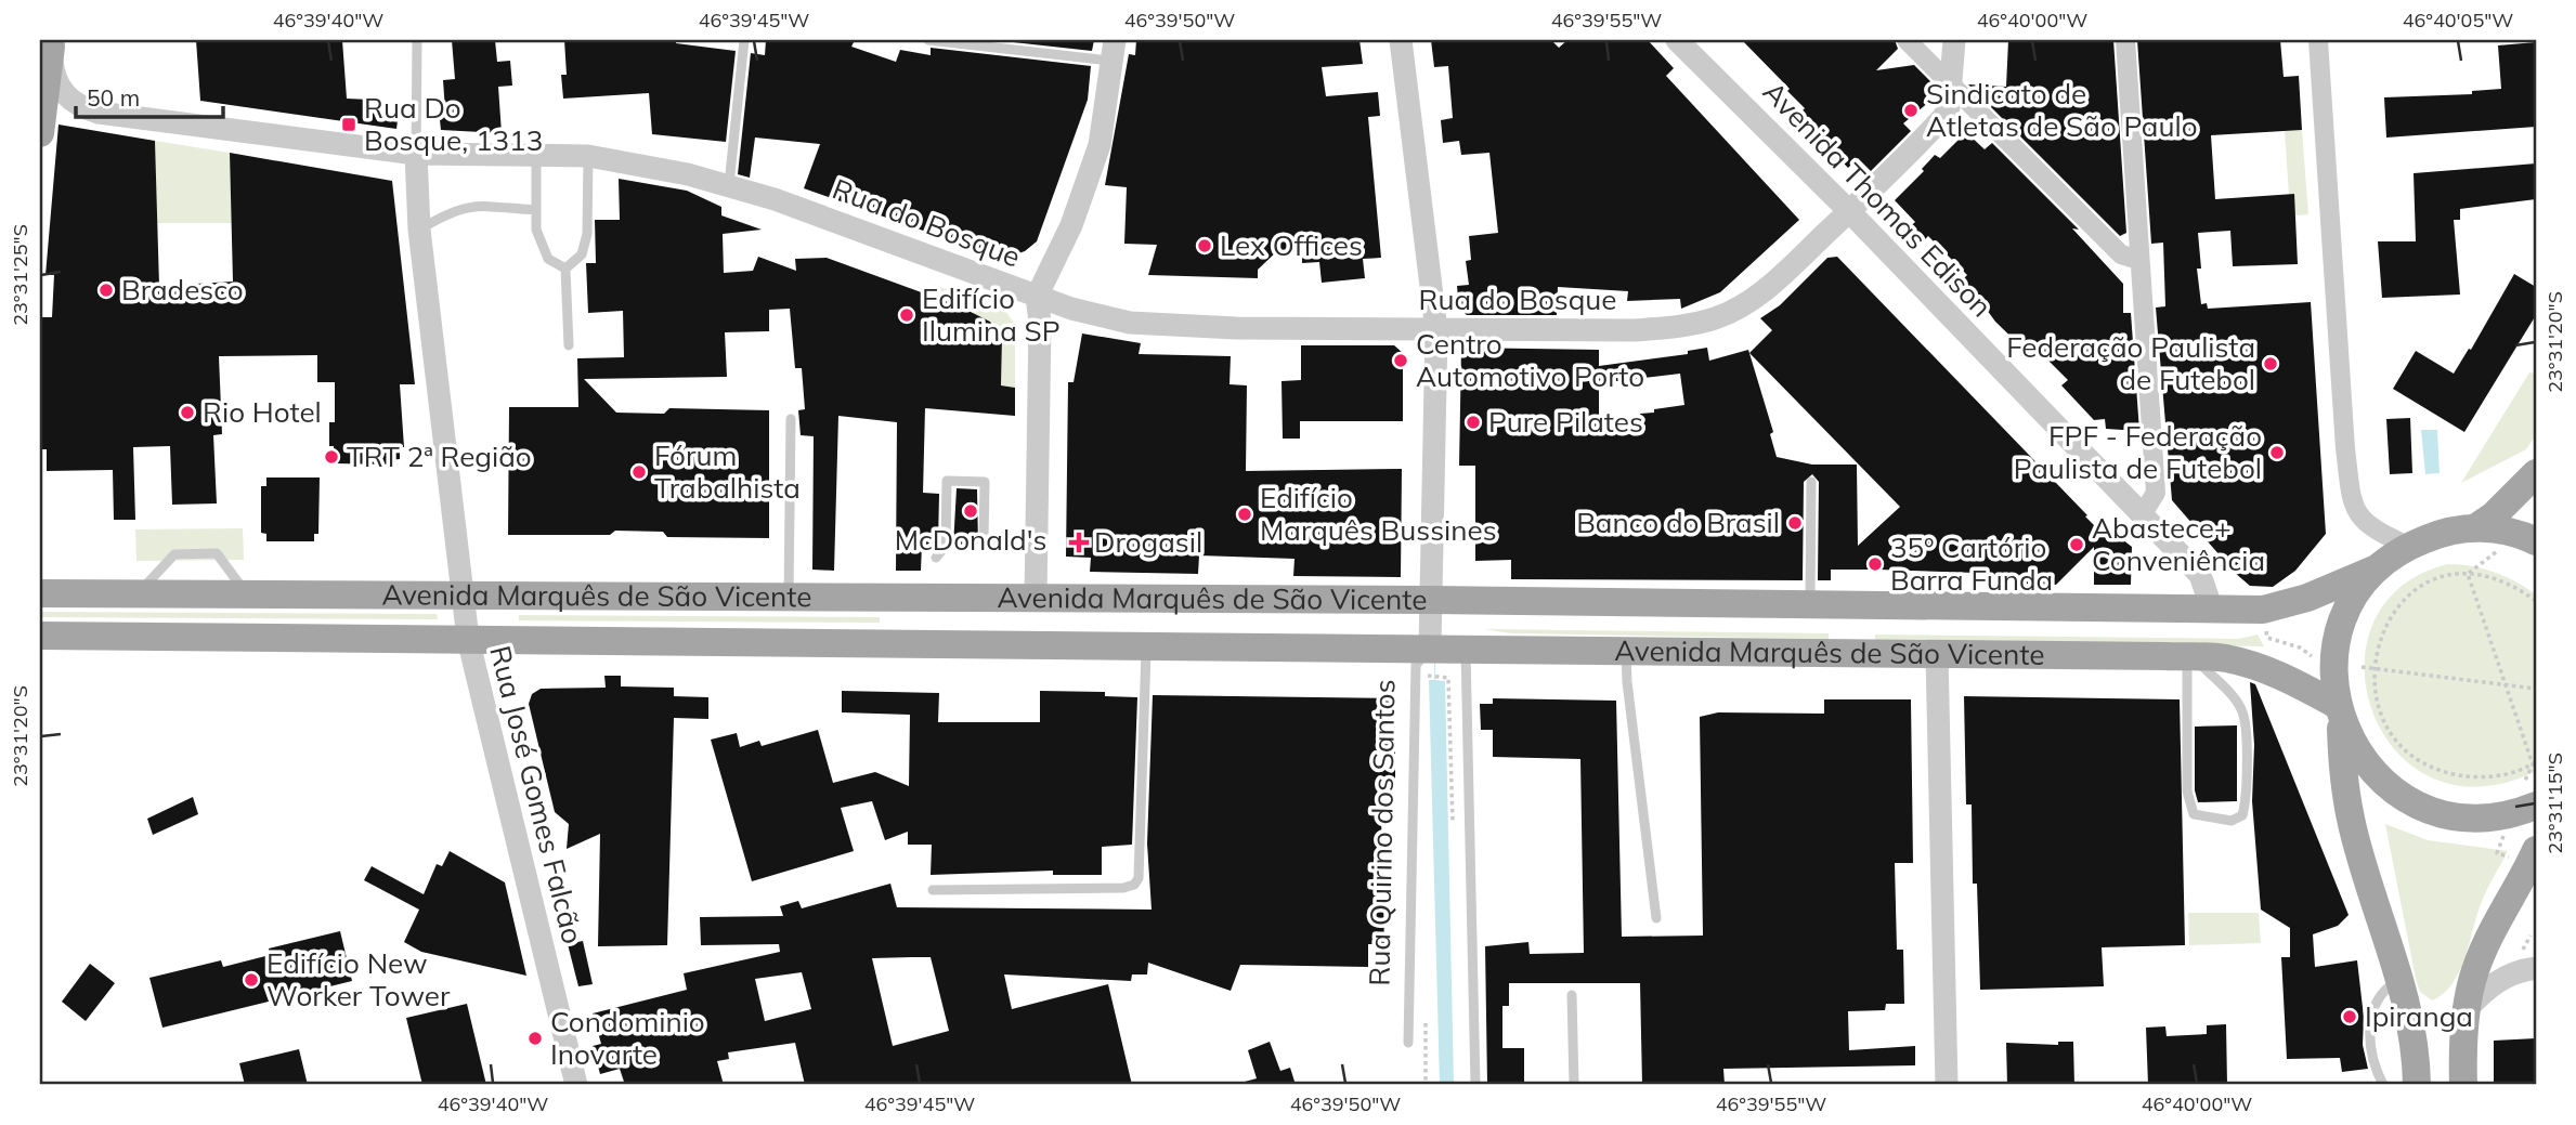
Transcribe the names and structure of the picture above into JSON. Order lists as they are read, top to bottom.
{
  "streets": {
    "main road": ["Avenida Marquês de São Vicente"],
    "street": [
      "Avenida Thomas Edison",
      "Rua do Bosque",
      "Rua José Gomes Falcão",
      "Rua Quirino dos Santos"
    ]
  },
  "crossings": [
    ["Avenida Thomas Edison", "Rua do Bosque"],
    ["Avenida Thomas Edison", "Avenida Marquês de São Vicente"],
    ["Rua do Bosque", "Rua José Gomes Falcão"],
    ["Rua do Bosque", "Rua Quirino dos Santos"],
    ["Avenida Marquês de São Vicente", "Rua José Gomes Falcão"],
    ["Avenida Marquês de São Vicente", "Rua Quirino dos Santos"]
  ],
  "places": {
    "other": [
      "Sindicato de Atletas de São Paulo",
      "Lex Offices",
      "Bradesco",
      "Edifício Ilumina SP",
      "Centro Automotivo Porto",
      "Federação Paulista de Futebol",
      "Rio Hotel",
      "Pure Pilates",
      "FPF - Federação Paulista de Futebol",
      "TRT 2ª Região",
      "Fórum Trabalhista",
      "McDonald's",
      "Edifício Marquês Bussines",
      "Banco do Brasil",
      "Abastece+ Conveniência",
      "35º Cartório Barra Funda",
      "Edifício New Worker Tower",
      "Ipiranga",
      "Condominio Inovarte"
    ],
    "transit": ["Rua Do Bosque, 1313"],
    "health": ["Drogasil"]
  },
  "scale_bar": "50 m",
  "coordinates": [
    "46°39'40\"W",
    "46°39'45\"W",
    "46°39'50\"W",
    "46°39'55\"W",
    "46°40'00\"W",
    "46°40'05\"W",
    "23°31'25\"S",
    "23°31'20\"S",
    "23°31'15\"S"
  ]
}
